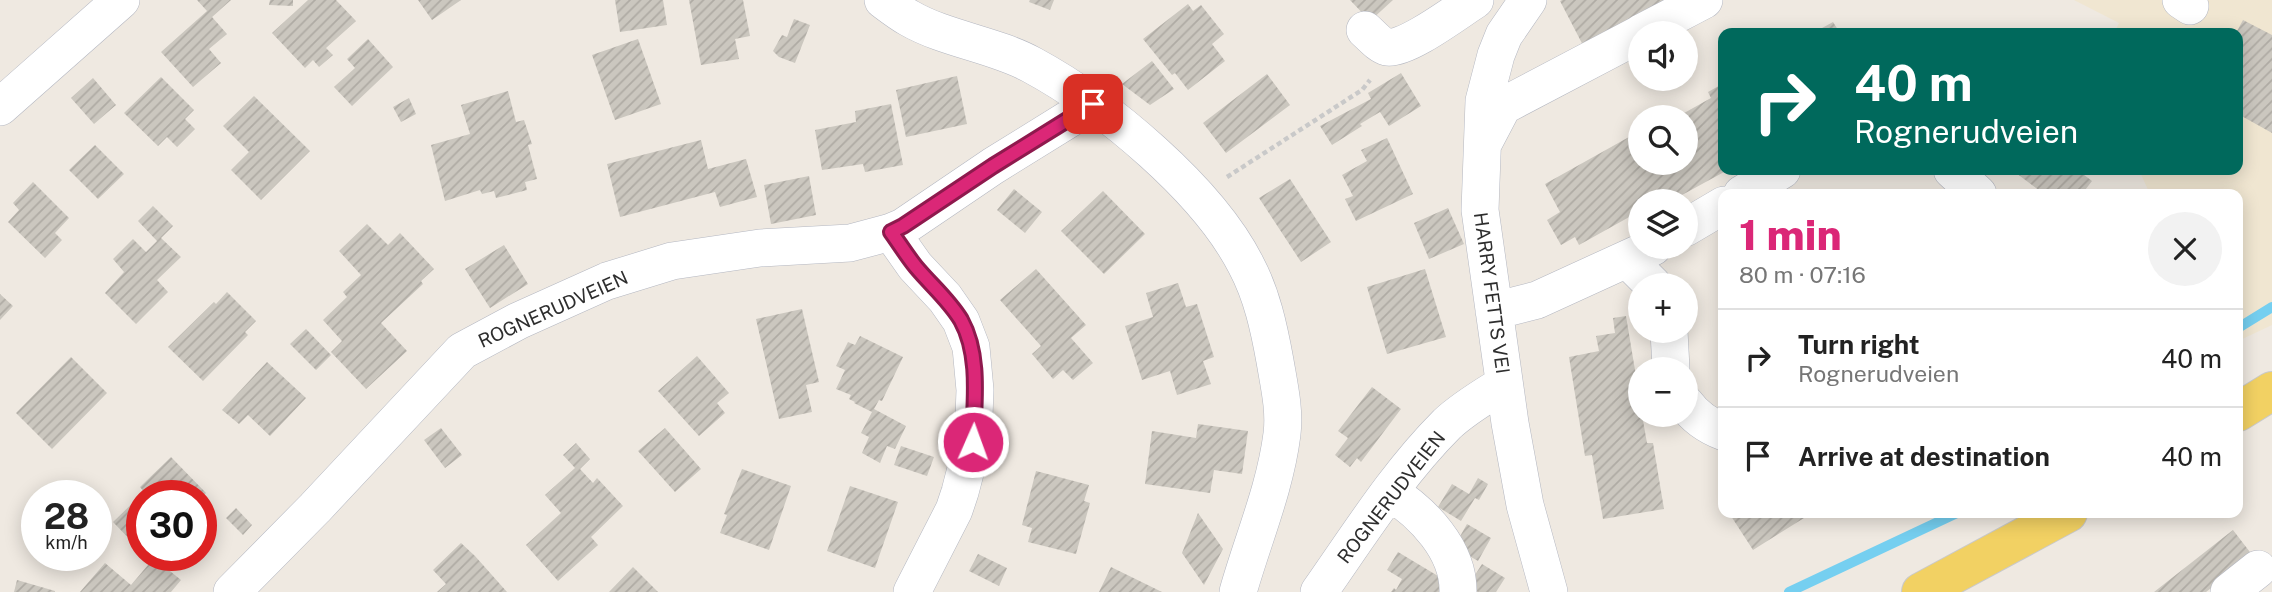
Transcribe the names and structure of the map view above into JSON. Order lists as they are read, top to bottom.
{
  "streets": {
    "street": ["HARRY FETTS VEI", "ROGNERUDVEIEN"]
  },
  "crossings": [
    ["HARRY FETTS VEI", "ROGNERUDVEIEN"]
  ],
  "page": {
    "map_buttons": ["+", "−"],
    "turn": ["40 m", "Rognerudveien"],
    "heading": ["1 min", "80 m · 07:16"],
    "list": [
      {
        "name": "Turn right",
        "note": "Rognerudveien",
        "value": "40 m"
      },
      {
        "name": "Arrive at destination",
        "value": "40 m"
      }
    ],
    "speed": "28 km/h",
    "limit": "30"
  }
}
